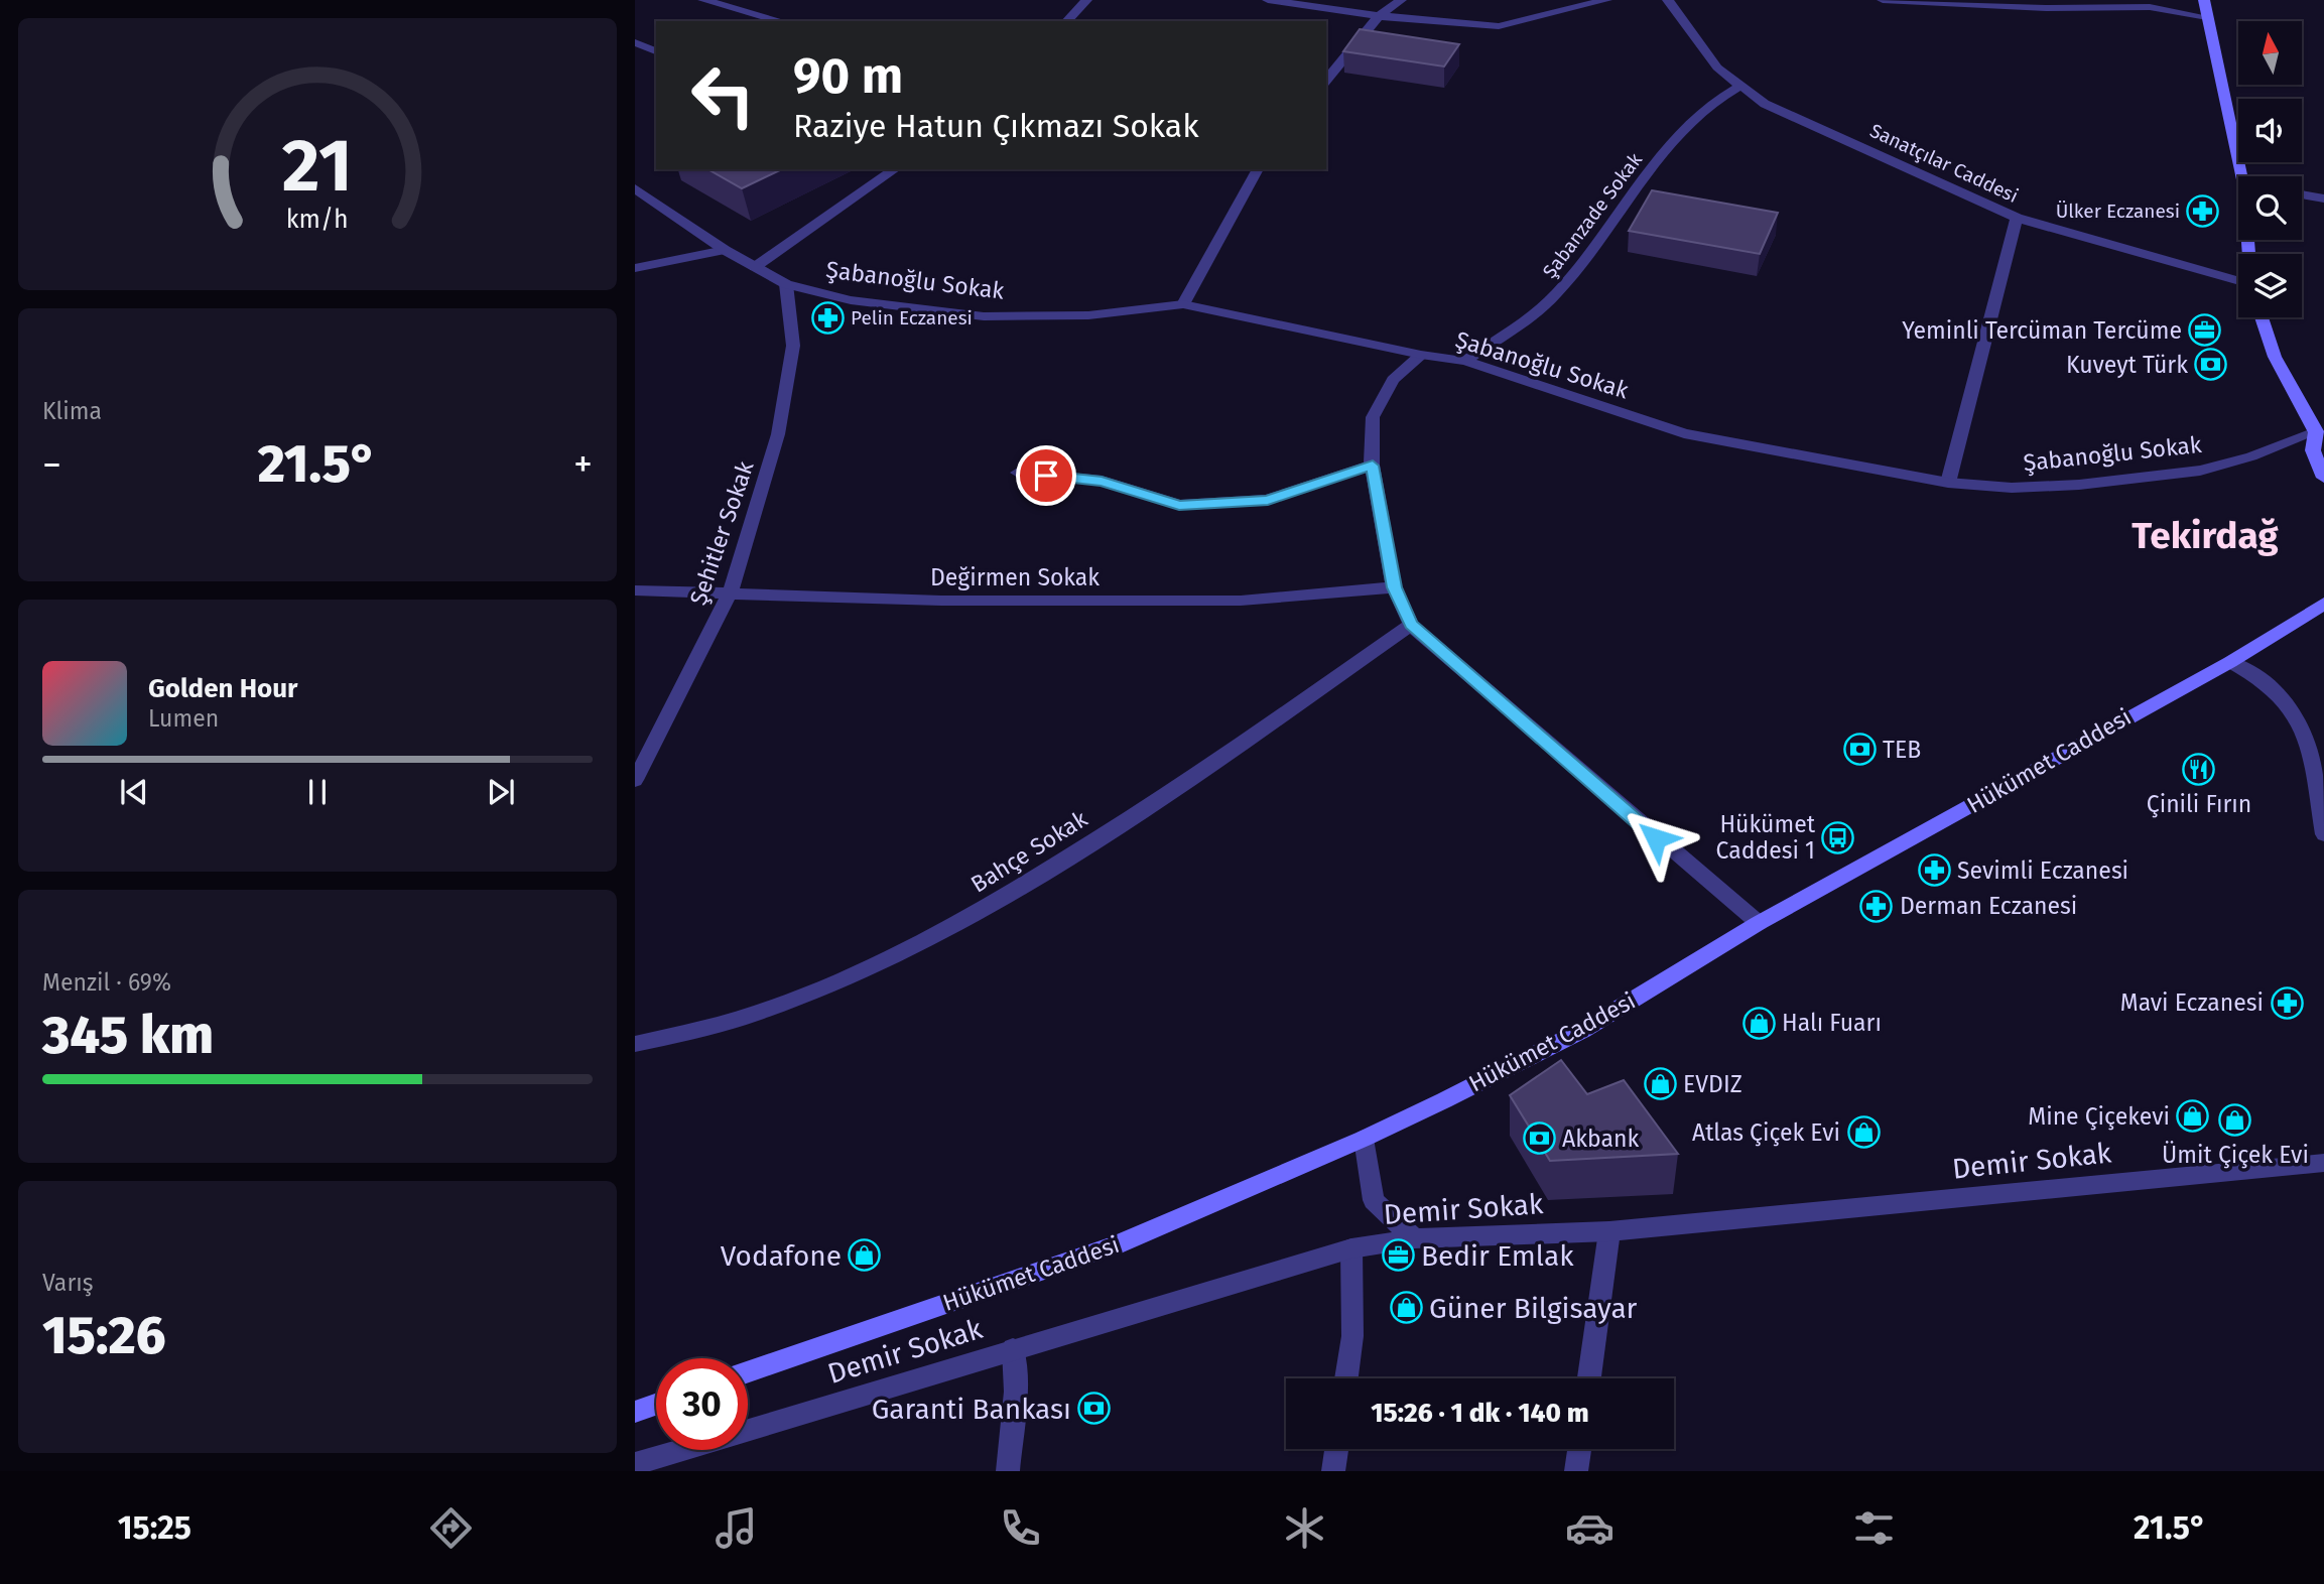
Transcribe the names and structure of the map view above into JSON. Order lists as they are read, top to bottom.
{
  "streets": {
    "main road": ["Hükümet Caddesi"],
    "street": [
      "Sanatçılar Caddesi",
      "Şabanzade Sokak",
      "Şabanoğlu Sokak",
      "Şehitler Sokak",
      "Değirmen Sokak",
      "Bahçe Sokak",
      "Demir Sokak"
    ]
  },
  "crossings": [
    ["Sanatçılar Caddesi", "Şabanzade Sokak"],
    ["Şabanzade Sokak", "Şabanoğlu Sokak"],
    ["Şabanoğlu Sokak", "Şehitler Sokak"],
    ["Şehitler Sokak", "Değirmen Sokak"]
  ],
  "districts": ["Tekirdağ"],
  "places": {
    "pharmacy": [
      "Ülker Eczanesi",
      "Pelin Eczanesi",
      "Sevimli Eczanesi",
      "Derman Eczanesi",
      "Mavi Eczanesi"
    ],
    "office": ["Yeminli Tercüman Tercüme", "Bedir Emlak"],
    "bank": [
      "Kuveyt Türk",
      "TEB",
      "Akbank",
      "Garanti Bankası"
    ],
    "restaurant": ["Çinili Fırın"],
    "bus stop": ["Hükümet Caddesi 1"],
    "shop": [
      "Halı Fuarı",
      "EVDIZ",
      "Mine Çiçekevi",
      "Ümit Çiçek Evi",
      "Atlas Çiçek Evi",
      "Vodafone",
      "Güner Bilgisayar"
    ]
  },
  "north": "top",
  "page": {
    "turn": ["90 m", "Raziye Hatun Çıkmazı Sokak"],
    "tile": [
      "Klima",
      ["Menzil · 69%", "345 km"],
      ["Varış", "15:26"]
    ],
    "heat": ["−", "21.5°", "+"],
    "song": ["Golden Hour", "Lumen"],
    "limit": "30",
    "trip": "15:26 · 1 dk · 140 m",
    "tabs": ["15:25", "21.5°"],
    "gauge": ["21", "km/h"]
  }
}
